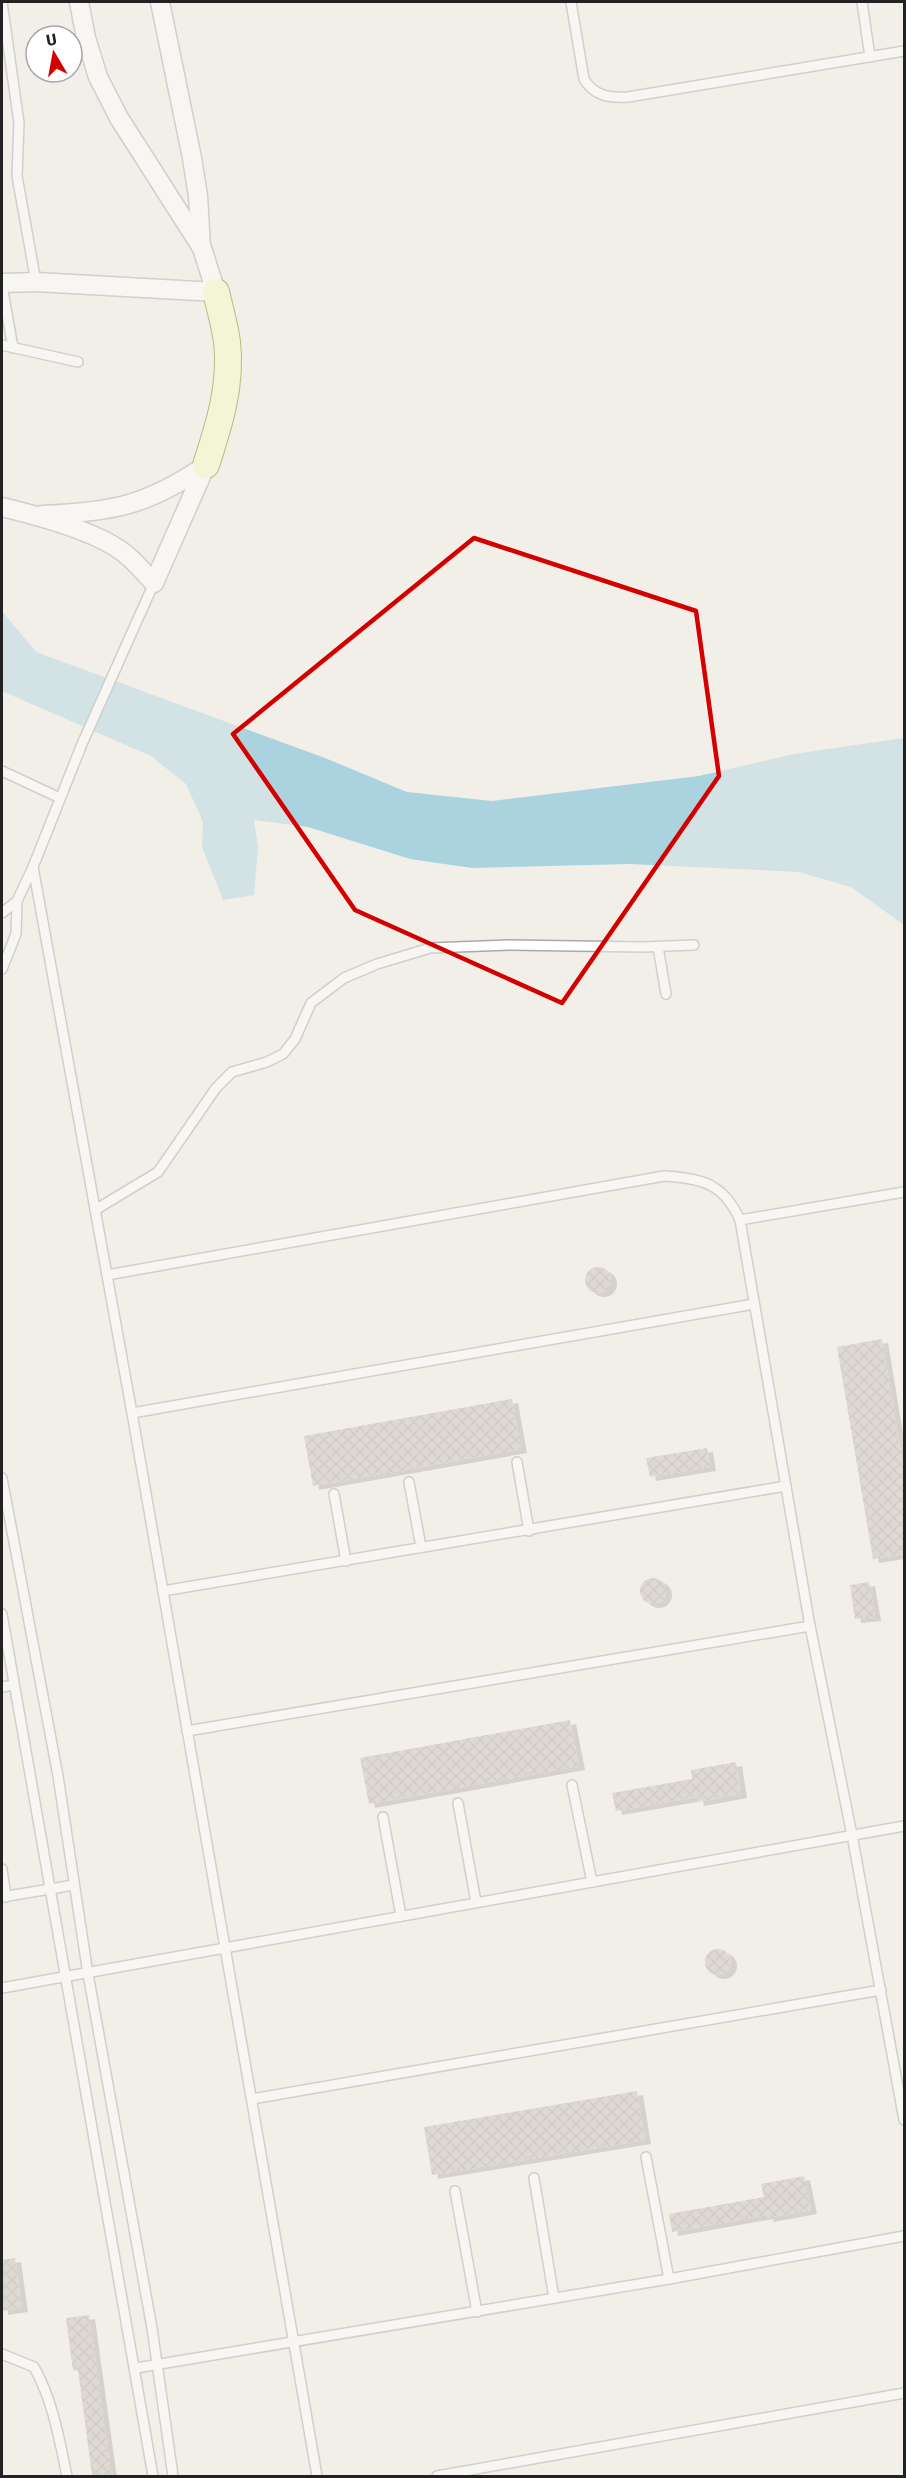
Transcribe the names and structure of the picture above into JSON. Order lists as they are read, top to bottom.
{
  "north": "top"
}
